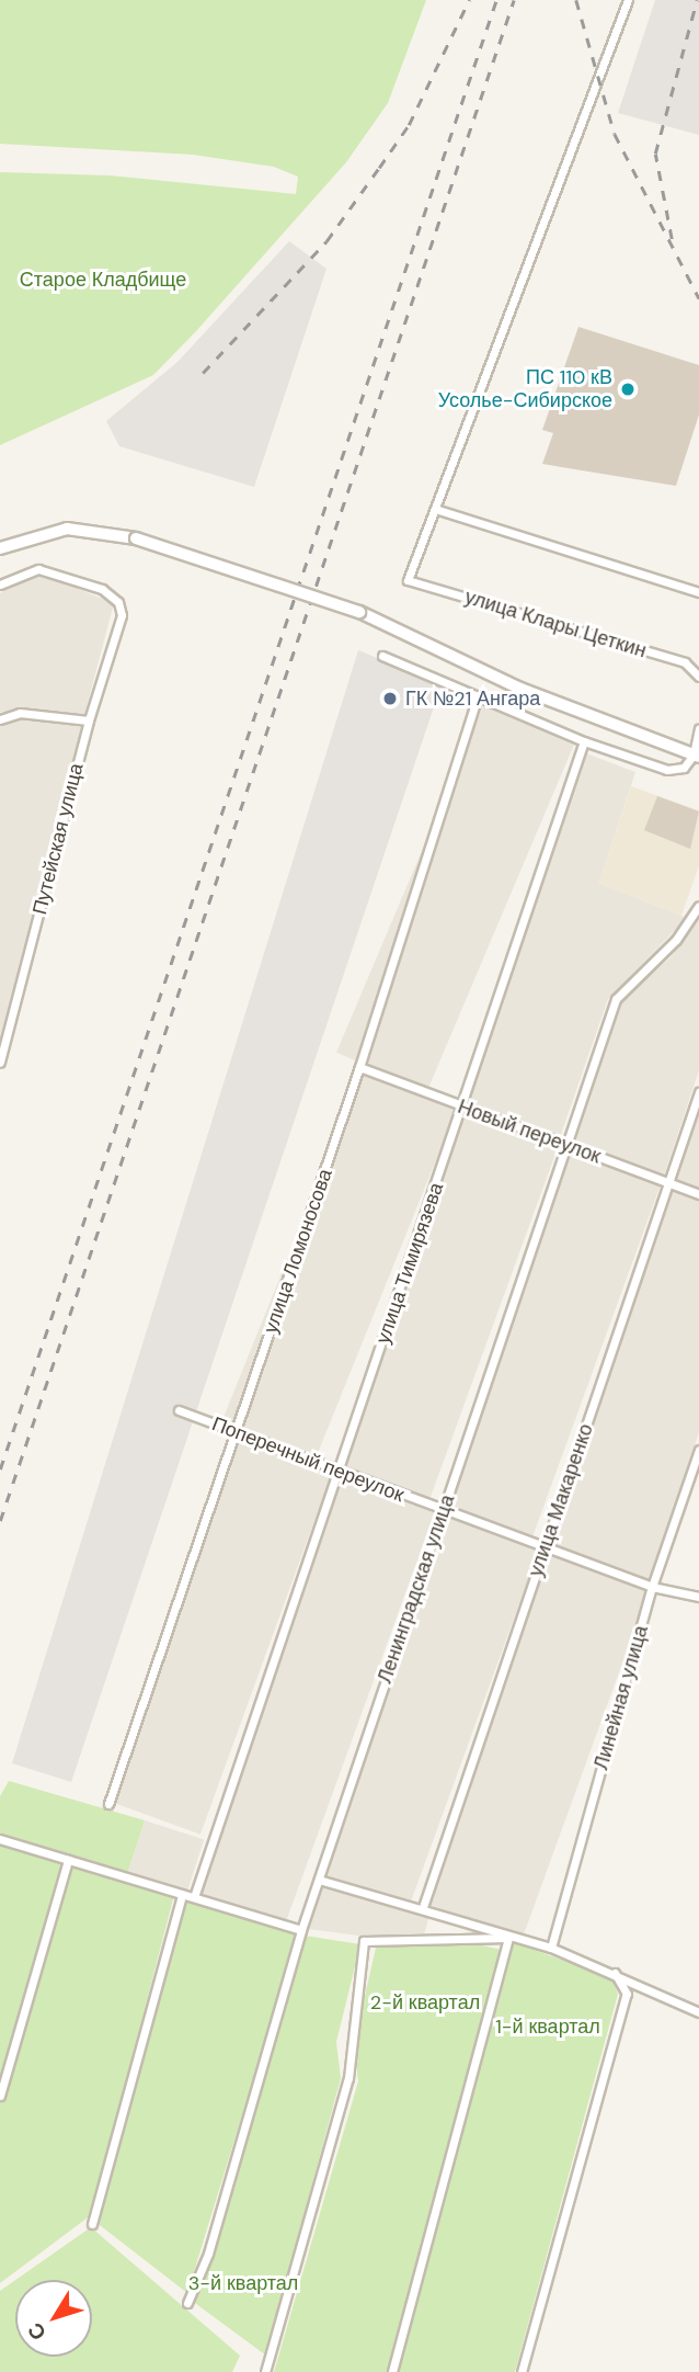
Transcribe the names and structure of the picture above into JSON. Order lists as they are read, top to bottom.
{
  "streets": {
    "street": [
      "улица Клары Цеткин",
      "Путейская улица",
      "Новый переулок",
      "улица Ломоносова",
      "улица Тимирязева",
      "Поперечный переулок",
      "улица Макаренко",
      "Ленинградская улица",
      "Линейная улица"
    ]
  },
  "crossings": [
    ["Новый переулок", "улица Ломоносова"],
    ["Новый переулок", "улица Тимирязева"],
    ["Новый переулок", "улица Макаренко"],
    ["Новый переулок", "Ленинградская улица"],
    ["улица Ломоносова", "Поперечный переулок"],
    ["улица Тимирязева", "Поперечный переулок"],
    ["Поперечный переулок", "улица Макаренко"],
    ["Поперечный переулок", "Ленинградская улица"],
    ["Поперечный переулок", "Линейная улица"]
  ],
  "parks": [
    "Старое Кладбище",
    "2-й квартал",
    "1-й квартал",
    "3-й квартал"
  ],
  "places": ["ПС 110 кВ Усолье-Сибирское", "ГК №21 Ангара"],
  "north": "bottom left"
}
